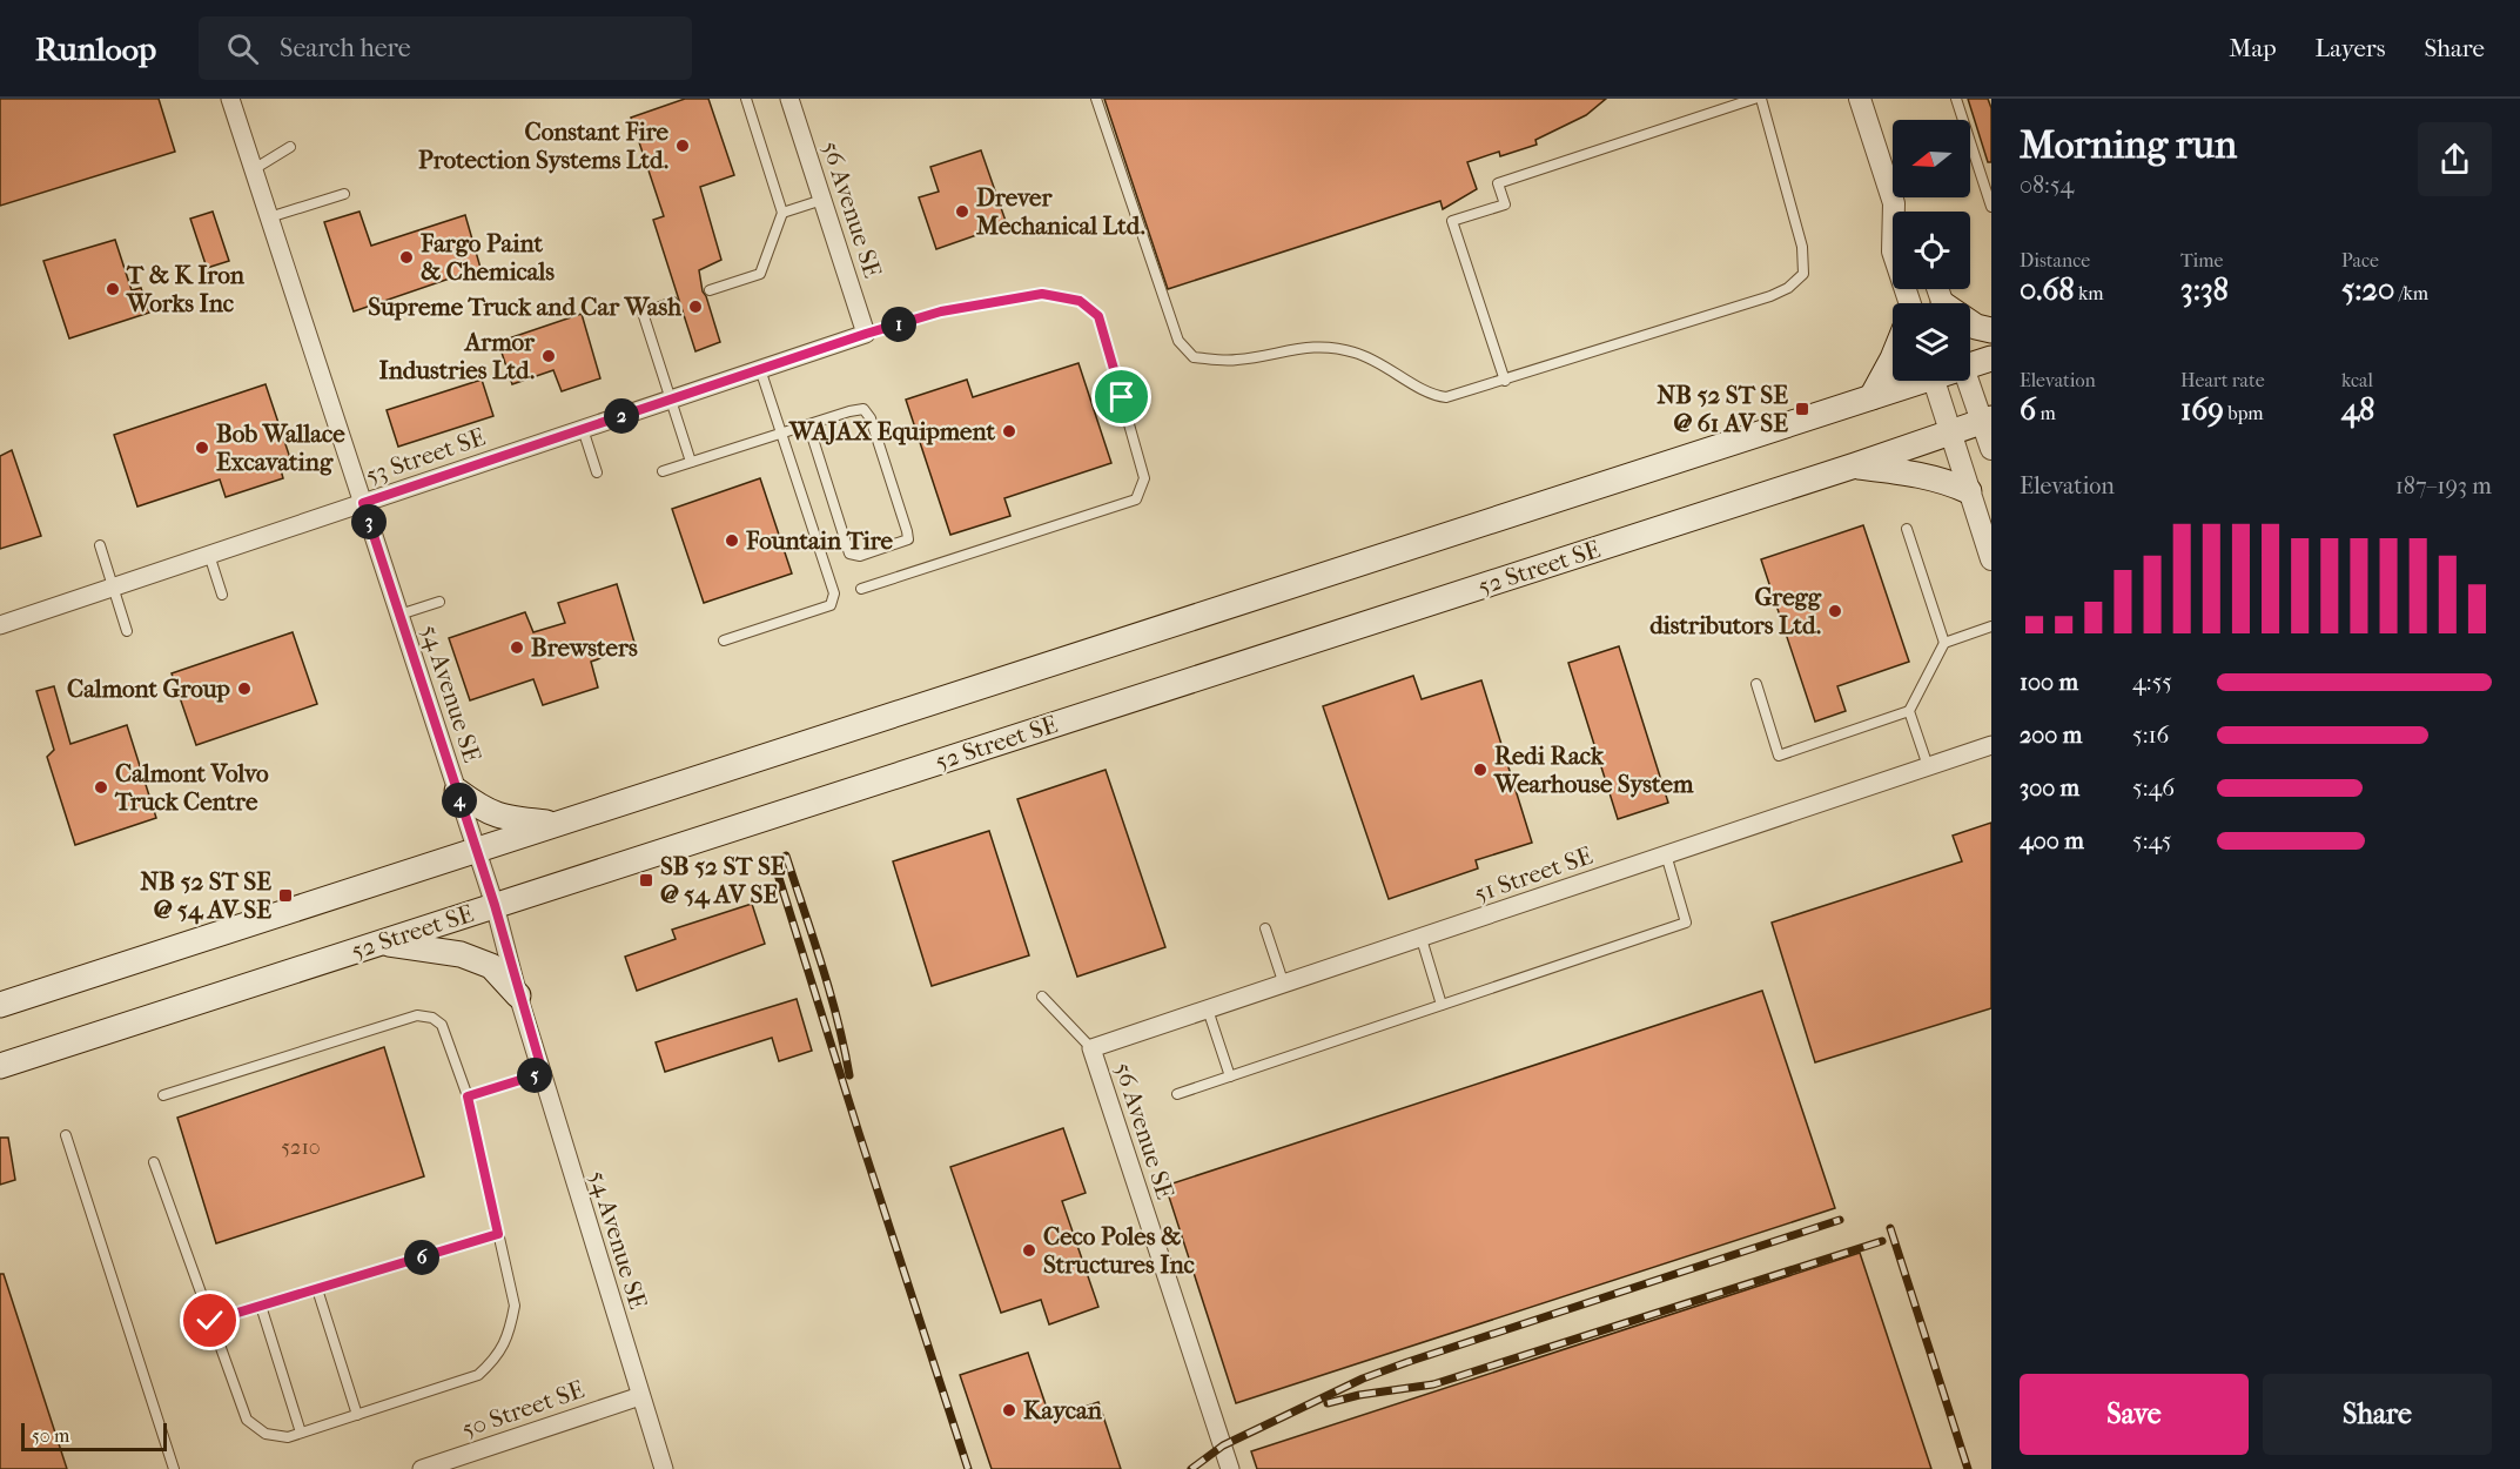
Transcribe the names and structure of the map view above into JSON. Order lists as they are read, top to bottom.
{
  "streets": {
    "main road": ["52 Street SE"],
    "street": [
      "56 Avenue SE",
      "53 Street SE",
      "54 Avenue SE",
      "51 Street SE",
      "50 Street SE"
    ]
  },
  "crossings": [
    ["56 Avenue SE", "53 Street SE"],
    ["56 Avenue SE", "51 Street SE"],
    ["53 Street SE", "54 Avenue SE"],
    ["52 Street SE", "54 Avenue SE"],
    ["54 Avenue SE", "50 Street SE"]
  ],
  "places": {
    "other": [
      "Constant Fire Protection Systems Ltd.",
      "Drever Mechanical Ltd.",
      "Fargo Paint & Chemicals",
      "T & K Iron Works Inc",
      "Supreme Truck and Car Wash",
      "Armor Industries Ltd.",
      "WAJAX Equipment",
      "Bob Wallace Excavating",
      "Fountain Tire",
      "Gregg distributors Ltd.",
      "Brewsters",
      "Calmont Group",
      "Redi Rack Wearhouse System",
      "Calmont Volvo Truck Centre",
      "Ceco Poles & Structures Inc",
      "Kaycan"
    ],
    "transit": ["NB 52 ST SE @ 61 AV SE", "SB 52 ST SE @ 54 AV SE", "NB 52 ST SE @ 54 AV SE"]
  },
  "house_numbers": ["5210"],
  "scale_bar": "50 m",
  "north": "left",
  "page": {
    "header": "Runloop",
    "search": "Search here",
    "nav": ["Map", "Layers", "Share"],
    "heading": ["Morning run", "08:54"],
    "stats": [
      ["Distance", "0.68 km"],
      ["Time", "3:38"],
      ["Pace", "5:20 /km"],
      ["Elevation", "6 m"],
      ["Heart rate", "169 bpm"],
      ["kcal", "48"]
    ],
    "pins": [
      "1",
      "2",
      "3",
      "4",
      "5",
      "6"
    ],
    "chart": ["Elevation", "187–193 m"],
    "list": [
      {
        "name": "100 m",
        "note": "4:55"
      },
      {
        "name": "200 m",
        "note": "5:16"
      },
      {
        "name": "300 m",
        "note": "5:46"
      },
      {
        "name": "400 m",
        "note": "5:45"
      }
    ],
    "buttons": ["Save", "Share"],
    "scale": "50 m"
  }
}
